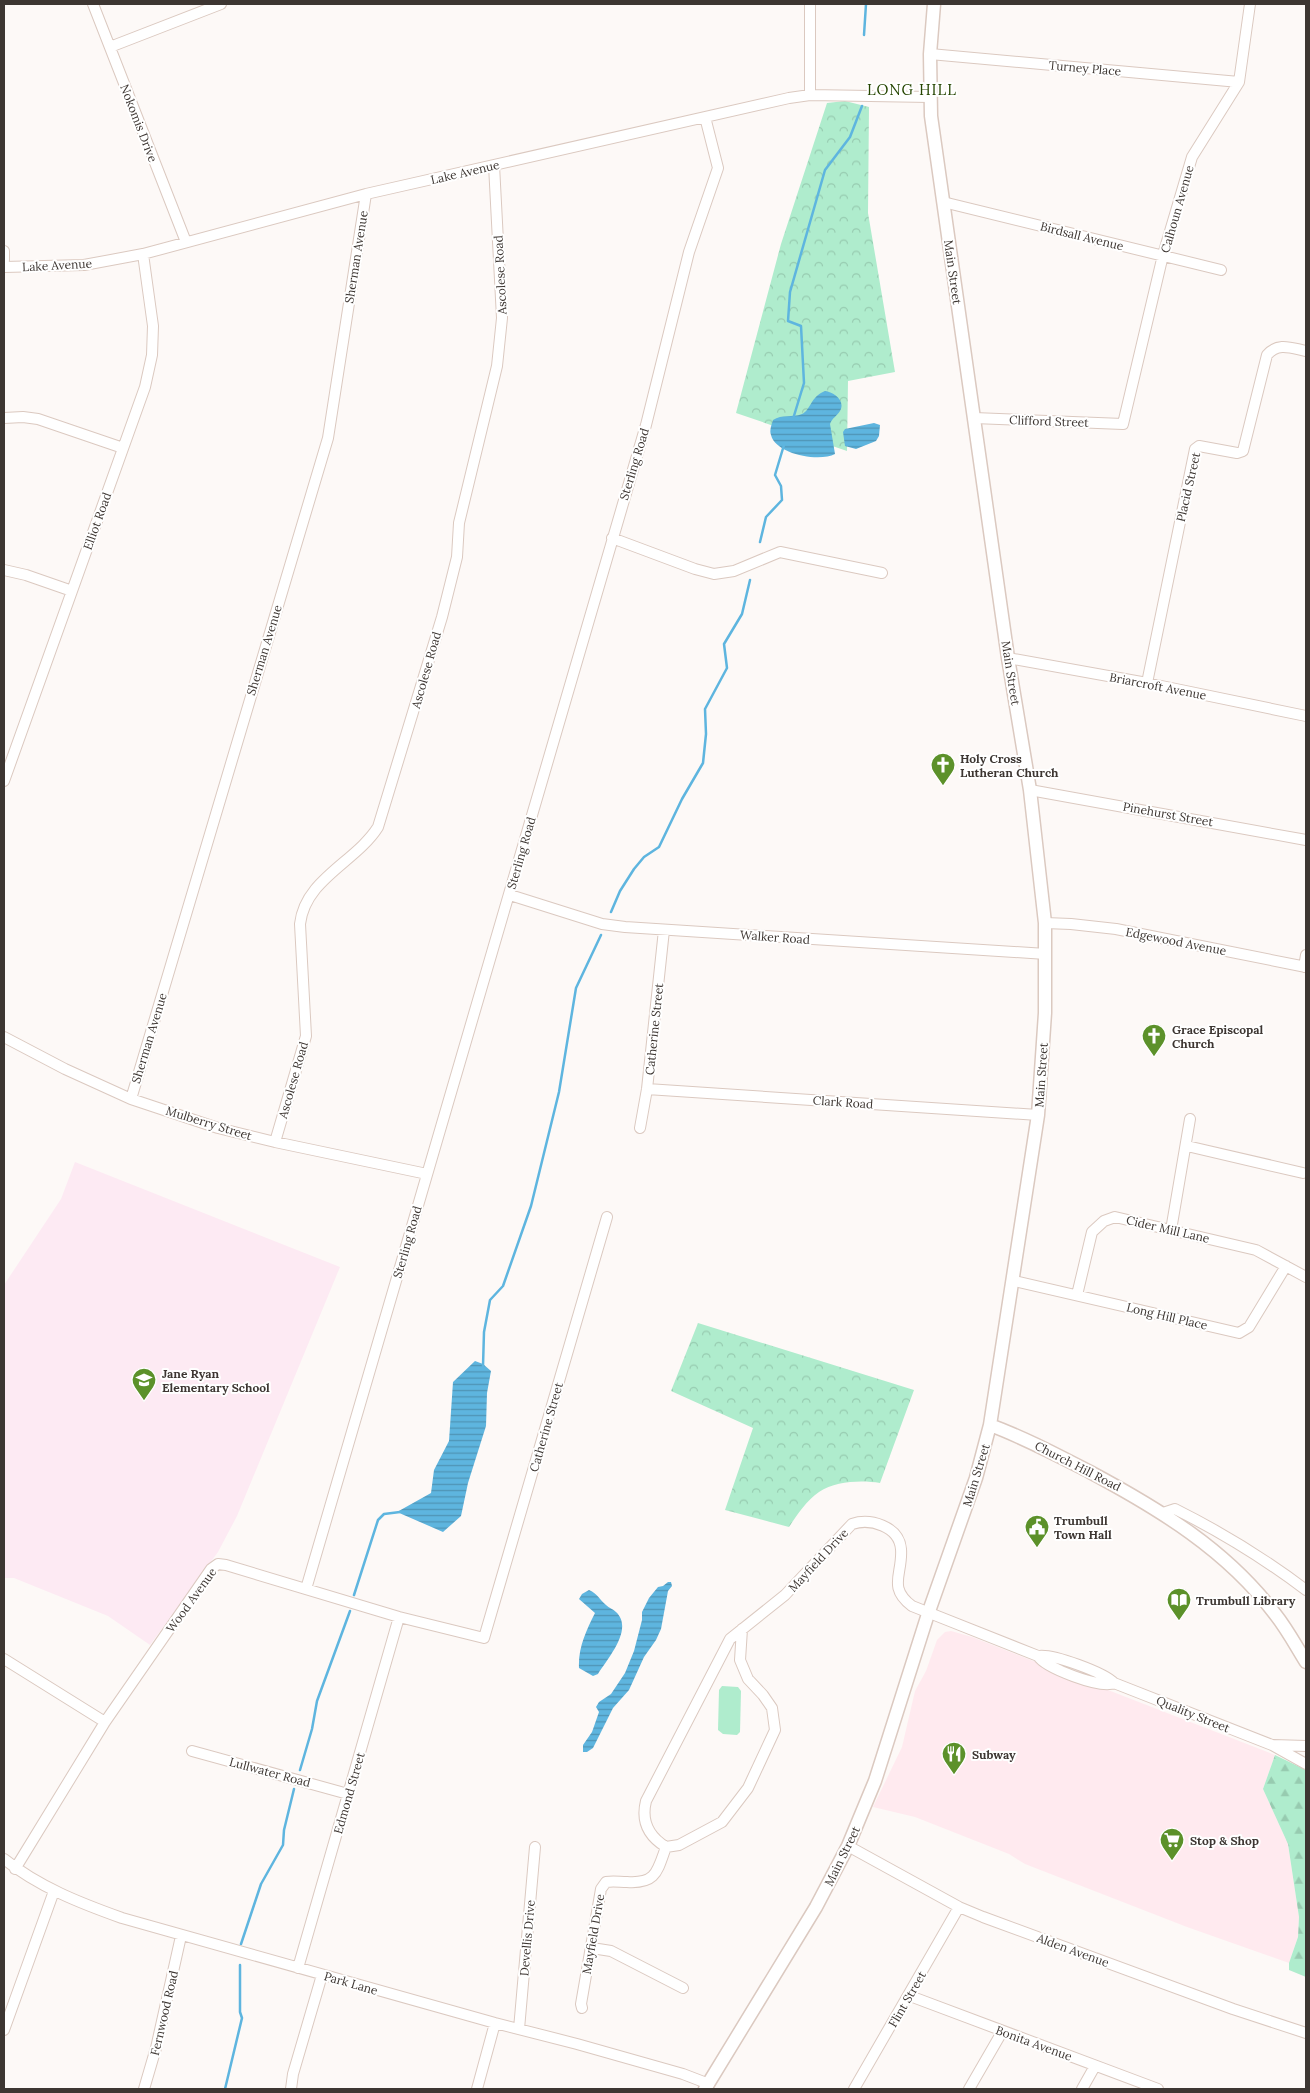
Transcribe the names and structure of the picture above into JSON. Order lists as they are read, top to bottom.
{
  "streets": {
    "main road": ["Main Street", "Church Hill Road"],
    "street": [
      "Turney Place",
      "Nokomis Drive",
      "Lake Avenue",
      "Calhoun Avenue",
      "Birdsall Avenue",
      "Sherman Avenue",
      "Ascolese Road",
      "Clifford Street",
      "Sterling Road",
      "Placid Street",
      "Elliot Road",
      "Briarcroft Avenue",
      "Pinehurst Street",
      "Walker Road",
      "Edgewood Avenue",
      "Catherine Street",
      "Clark Road",
      "Mulberry Street",
      "Cider Mill Lane",
      "Long Hill Place",
      "Mayfield Drive",
      "Wood Avenue",
      "Quality Street",
      "Lullwater Road",
      "Edmond Street",
      "Devellis Drive",
      "Alden Avenue",
      "Park Lane",
      "Flint Street",
      "Fernwood Road",
      "Bonita Avenue"
    ]
  },
  "crossings": [
    ["Turney Place", "Calhoun Avenue"],
    ["Turney Place", "Main Street"],
    ["Nokomis Drive", "Lake Avenue"],
    ["Lake Avenue", "Sherman Avenue"],
    ["Lake Avenue", "Main Street"],
    ["Lake Avenue", "Ascolese Road"],
    ["Lake Avenue", "Sterling Road"],
    ["Lake Avenue", "Elliot Road"],
    ["Calhoun Avenue", "Birdsall Avenue"],
    ["Calhoun Avenue", "Clifford Street"],
    ["Birdsall Avenue", "Main Street"],
    ["Sherman Avenue", "Mulberry Street"],
    ["Main Street", "Clifford Street"],
    ["Main Street", "Briarcroft Avenue"],
    ["Main Street", "Pinehurst Street"],
    ["Main Street", "Walker Road"],
    ["Main Street", "Edgewood Avenue"],
    ["Main Street", "Clark Road"],
    ["Main Street", "Long Hill Place"],
    ["Main Street", "Church Hill Road"],
    ["Main Street", "Mayfield Drive"],
    ["Main Street", "Quality Street"],
    ["Main Street", "Alden Avenue"],
    ["Main Street", "Park Lane"],
    ["Ascolese Road", "Mulberry Street"],
    ["Sterling Road", "Walker Road"],
    ["Sterling Road", "Mulberry Street"],
    ["Sterling Road", "Wood Avenue"],
    ["Placid Street", "Briarcroft Avenue"],
    ["Walker Road", "Catherine Street"],
    ["Catherine Street", "Clark Road"],
    ["Catherine Street", "Wood Avenue"],
    ["Cider Mill Lane", "Long Hill Place"],
    ["Mayfield Drive", "Quality Street"],
    ["Wood Avenue", "Edmond Street"],
    ["Wood Avenue", "Park Lane"],
    ["Lullwater Road", "Edmond Street"],
    ["Edmond Street", "Park Lane"],
    ["Devellis Drive", "Park Lane"],
    ["Alden Avenue", "Flint Street"],
    ["Park Lane", "Fernwood Road"],
    ["Flint Street", "Bonita Avenue"]
  ],
  "districts": ["LONG HILL"],
  "places": {
    "church": ["Holy Cross Lutheran Church", "Grace Episcopal Church"],
    "school or university": ["Jane Ryan Elementary School"],
    "public building": ["Trumbull Town Hall"],
    "library": ["Trumbull Library"],
    "restaurant": ["Subway"],
    "supermarket": ["Stop & Shop"]
  }
}
